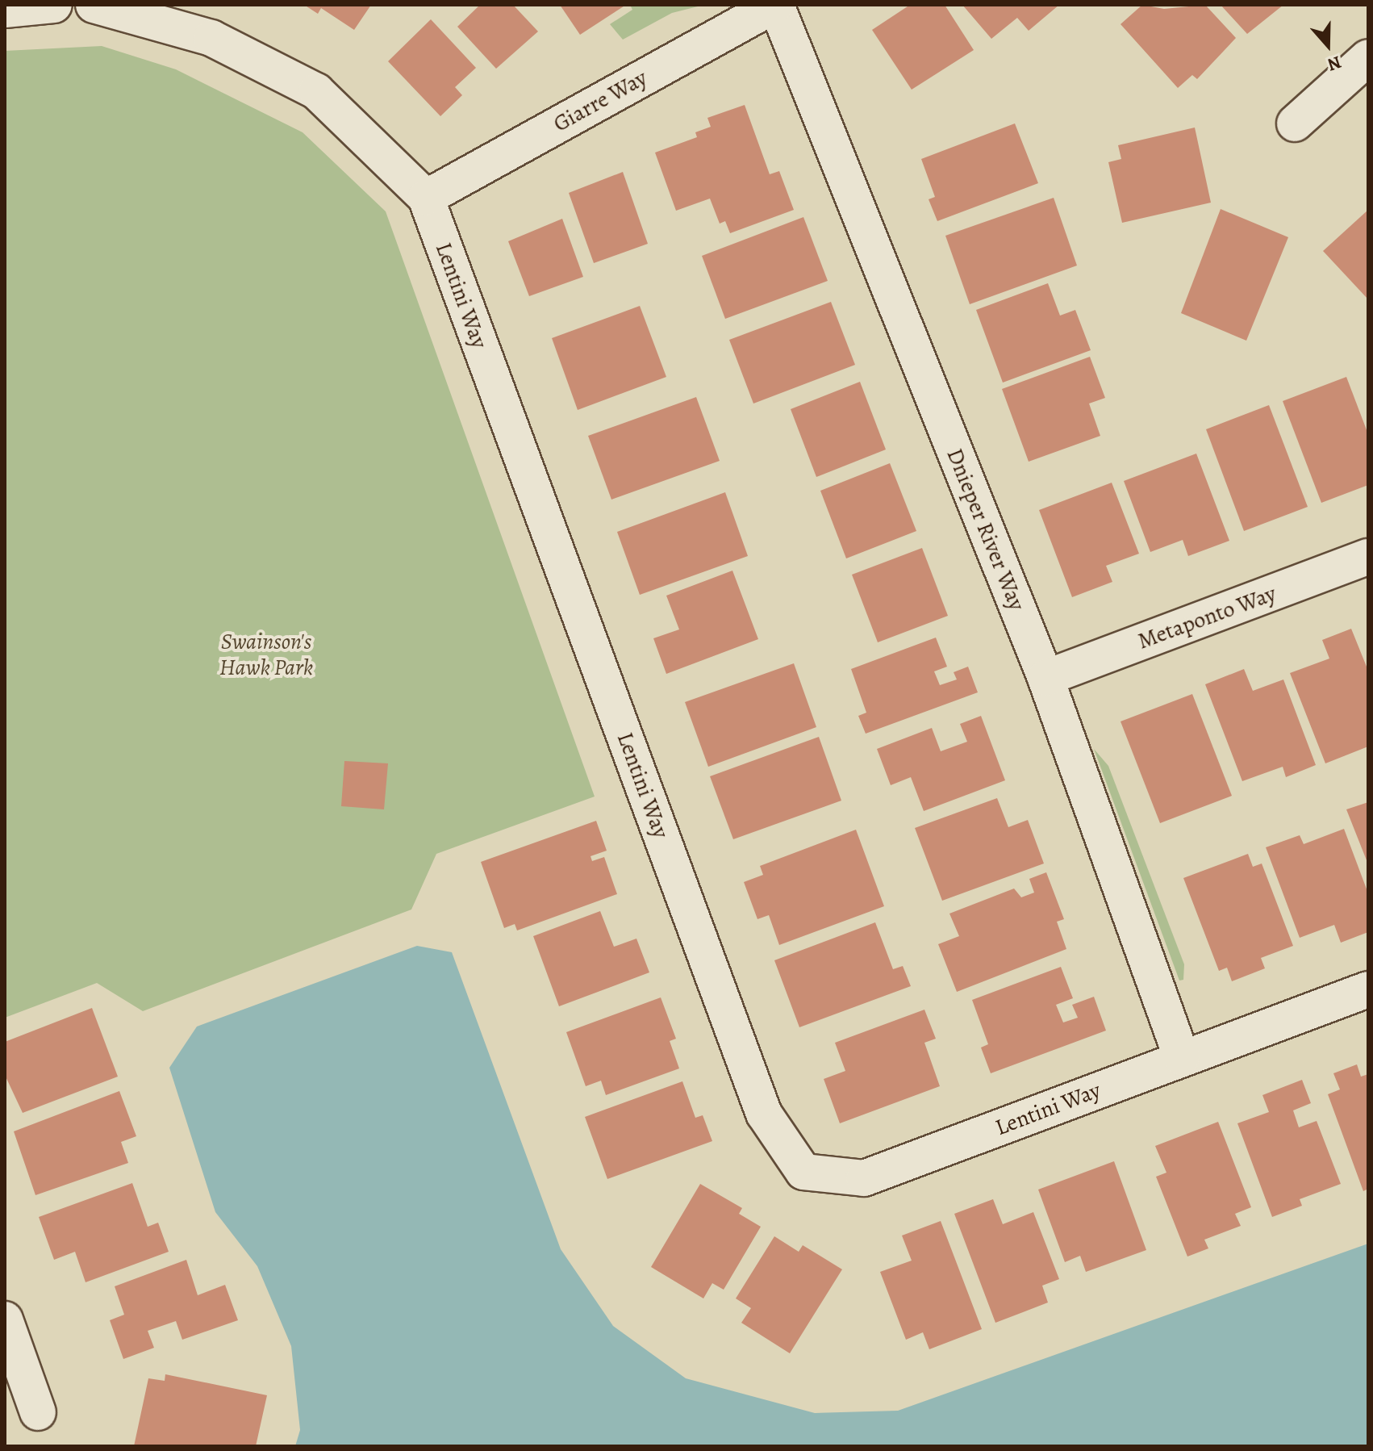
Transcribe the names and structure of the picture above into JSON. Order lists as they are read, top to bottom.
{
  "streets": {
    "street": [
      "Giarre Way",
      "Lentini Way",
      "Dnieper River Way",
      "Metaponto Way"
    ]
  },
  "crossings": [
    ["Giarre Way", "Lentini Way"],
    ["Giarre Way", "Dnieper River Way"],
    ["Lentini Way", "Dnieper River Way"],
    ["Dnieper River Way", "Metaponto Way"]
  ],
  "parks": ["Swainson's Hawk Park"],
  "north": "bottom"
}
